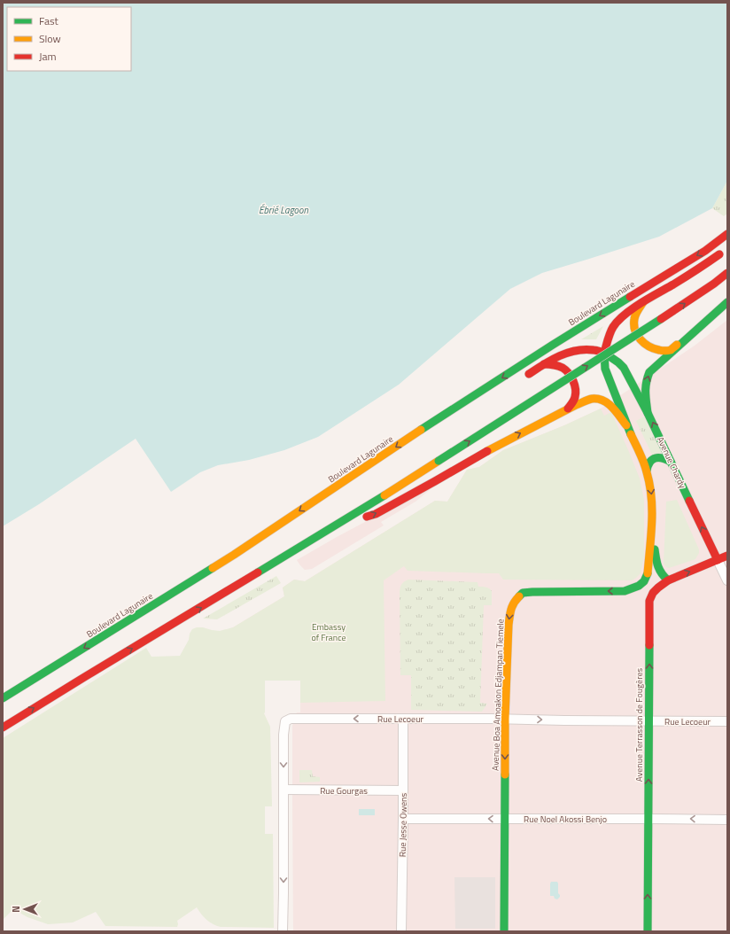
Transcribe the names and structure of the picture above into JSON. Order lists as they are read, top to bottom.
{
  "streets": {
    "main road": [
      "Boulevard Lagunaire",
      "Avenue Chardy",
      "Avenue Boa Amoakon Edjampan Tiemele",
      "Avenue Terrasson de Fougères"
    ],
    "street": [
      "Rue Lecoeur",
      "Rue Gourgas",
      "Rue Noel Akossi Benjo",
      "Rue Jesse Owens"
    ]
  },
  "crossings": [
    ["Avenue Chardy", "Avenue Boa Amoakon Edjampan Tiemele"],
    ["Avenue Boa Amoakon Edjampan Tiemele", "Rue Lecoeur"],
    ["Avenue Boa Amoakon Edjampan Tiemele", "Rue Noel Akossi Benjo"],
    ["Rue Lecoeur", "Avenue Terrasson de Fougères"],
    ["Rue Lecoeur", "Rue Gourgas"],
    ["Rue Lecoeur", "Rue Jesse Owens"],
    ["Avenue Terrasson de Fougères", "Rue Noel Akossi Benjo"],
    ["Rue Gourgas", "Rue Jesse Owens"],
    ["Rue Noel Akossi Benjo", "Rue Jesse Owens"]
  ],
  "one_way": ["Avenue Terrasson de Fougères", "Rue Noel Akossi Benjo"],
  "water": ["Ébrié Lagoon"],
  "parks": ["Embassy of France"],
  "legend": ["Fast", "Slow", "Jam"],
  "north": "left"
}
